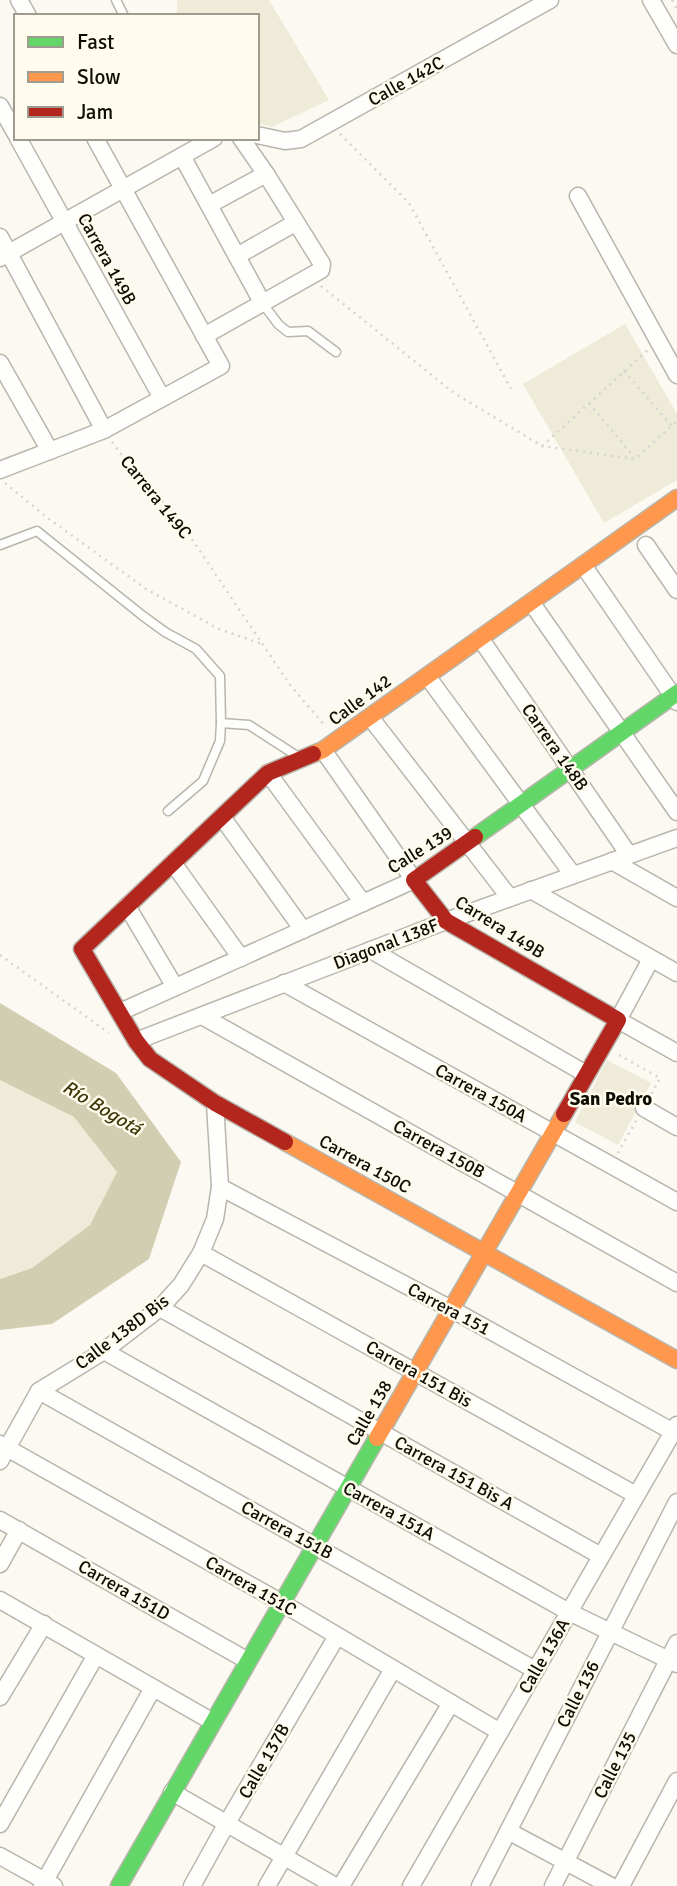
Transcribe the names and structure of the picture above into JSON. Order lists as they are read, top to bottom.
{
  "streets": {
    "main road": [
      "Carrera 149B",
      "Calle 142",
      "Calle 139",
      "Carrera 150C",
      "Calle 138"
    ],
    "street": [
      "Calle 142C",
      "Carrera 148B",
      "Diagonal 138F",
      "Carrera 150A",
      "Carrera 150B",
      "Carrera 151",
      "Calle 138D Bis",
      "Carrera 151 Bis",
      "Carrera 151 Bis A",
      "Carrera 151A",
      "Carrera 151B",
      "Carrera 151C",
      "Carrera 151D",
      "Calle 136A",
      "Calle 136",
      "Calle 137B",
      "Calle 135"
    ],
    "path": ["Carrera 149C"]
  },
  "crossings": [
    ["Carrera 149B", "Calle 142"],
    ["Carrera 149B", "Calle 139"],
    ["Carrera 149B", "Diagonal 138F"],
    ["Carrera 149B", "Calle 138"],
    ["Carrera 149C", "Calle 142"],
    ["Calle 142", "Carrera 148B"],
    ["Calle 142", "Carrera 150C"],
    ["Carrera 148B", "Calle 139"],
    ["Carrera 148B", "Diagonal 138F"],
    ["Calle 139", "Carrera 150C"],
    ["Diagonal 138F", "Carrera 150A"],
    ["Diagonal 138F", "Carrera 150B"],
    ["Diagonal 138F", "Carrera 150C"],
    ["Carrera 150A", "Calle 138"],
    ["Carrera 150B", "Calle 138"],
    ["Carrera 150C", "Calle 138D Bis"],
    ["Carrera 150C", "Calle 138"],
    ["Carrera 151", "Calle 138D Bis"],
    ["Carrera 151", "Calle 138"],
    ["Carrera 151", "Calle 136A"],
    ["Calle 138D Bis", "Carrera 151 Bis"],
    ["Calle 138D Bis", "Carrera 151 Bis A"],
    ["Calle 138D Bis", "Carrera 151A"],
    ["Calle 138D Bis", "Carrera 151B"],
    ["Calle 138D Bis", "Carrera 151C"],
    ["Carrera 151 Bis", "Calle 138"],
    ["Carrera 151 Bis", "Calle 136A"],
    ["Calle 138", "Carrera 151 Bis A"],
    ["Calle 138", "Carrera 151A"],
    ["Calle 138", "Carrera 151B"],
    ["Calle 138", "Carrera 151C"],
    ["Calle 138", "Carrera 151D"],
    ["Carrera 151 Bis A", "Calle 136A"],
    ["Carrera 151A", "Calle 136A"],
    ["Carrera 151A", "Calle 136"],
    ["Carrera 151A", "Calle 135"],
    ["Carrera 151B", "Calle 136A"],
    ["Carrera 151C", "Calle 136A"],
    ["Carrera 151C", "Calle 137B"]
  ],
  "districts": ["San Pedro"],
  "water": ["Río Bogotá"],
  "legend": ["Fast", "Slow", "Jam"]
}
